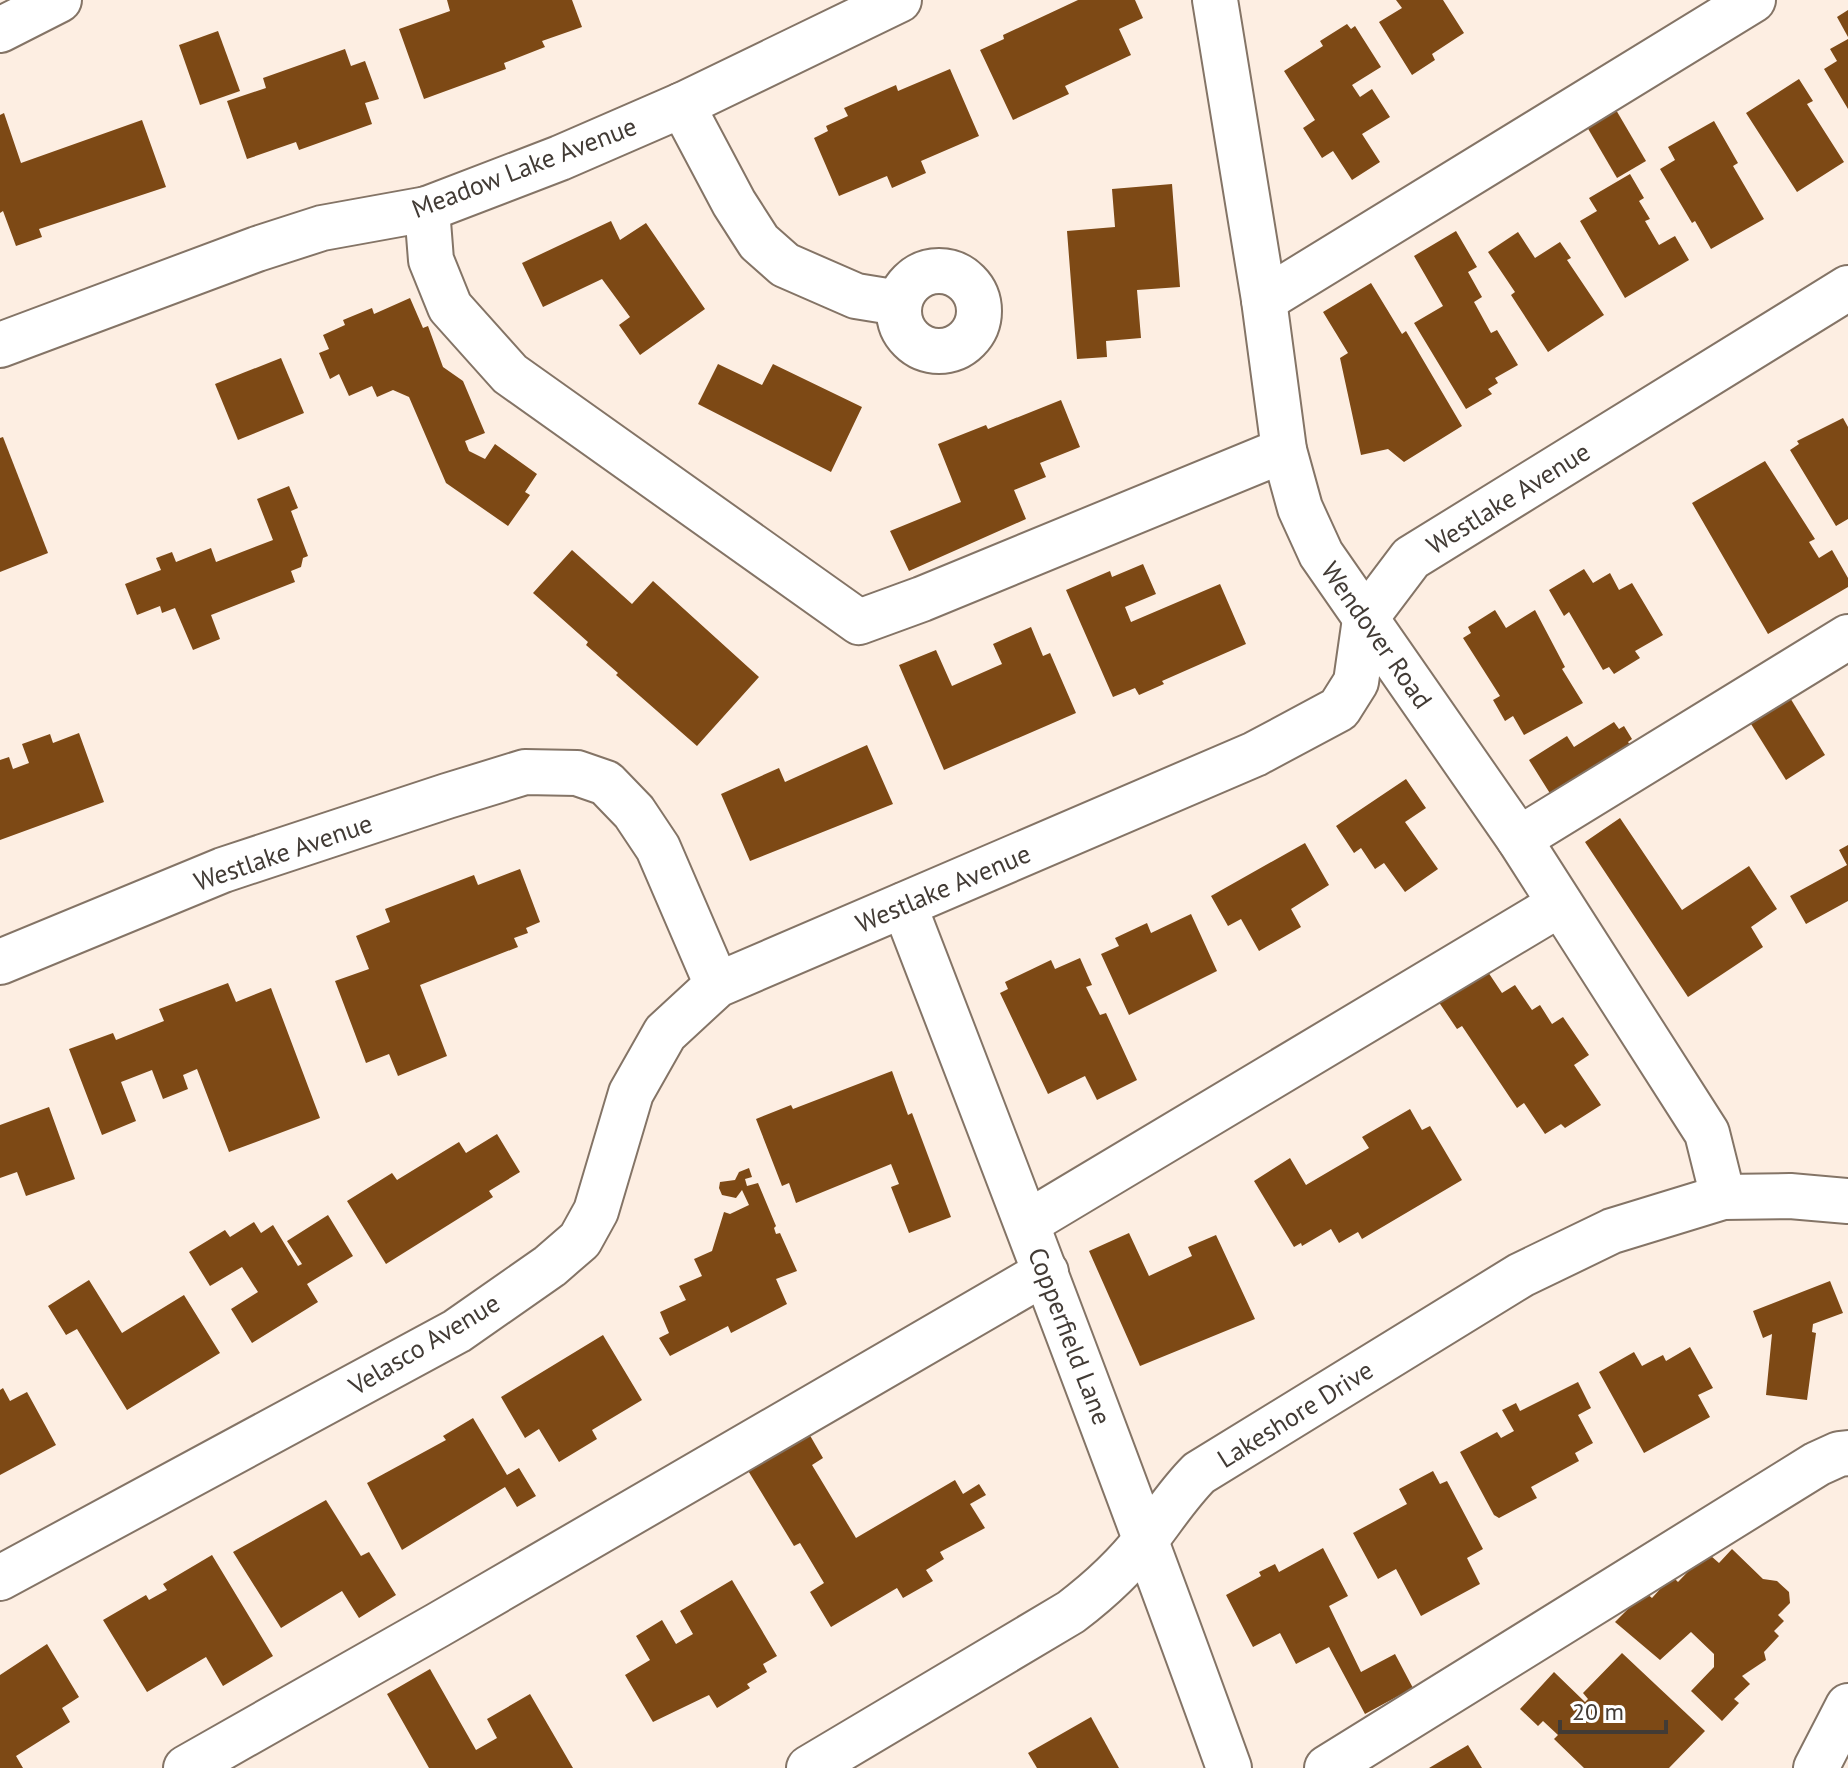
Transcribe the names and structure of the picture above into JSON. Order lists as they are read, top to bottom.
{
  "streets": {
    "street": [
      "Meadow Lake Avenue",
      "Westlake Avenue",
      "Wendover Road",
      "Copperfield Lane",
      "Velasco Avenue",
      "Lakeshore Drive"
    ]
  },
  "crossings": [
    ["Westlake Avenue", "Wendover Road"],
    ["Westlake Avenue", "Copperfield Lane"],
    ["Westlake Avenue", "Velasco Avenue"],
    ["Wendover Road", "Lakeshore Drive"],
    ["Copperfield Lane", "Lakeshore Drive"]
  ],
  "scale_bar": "20 m"
}
